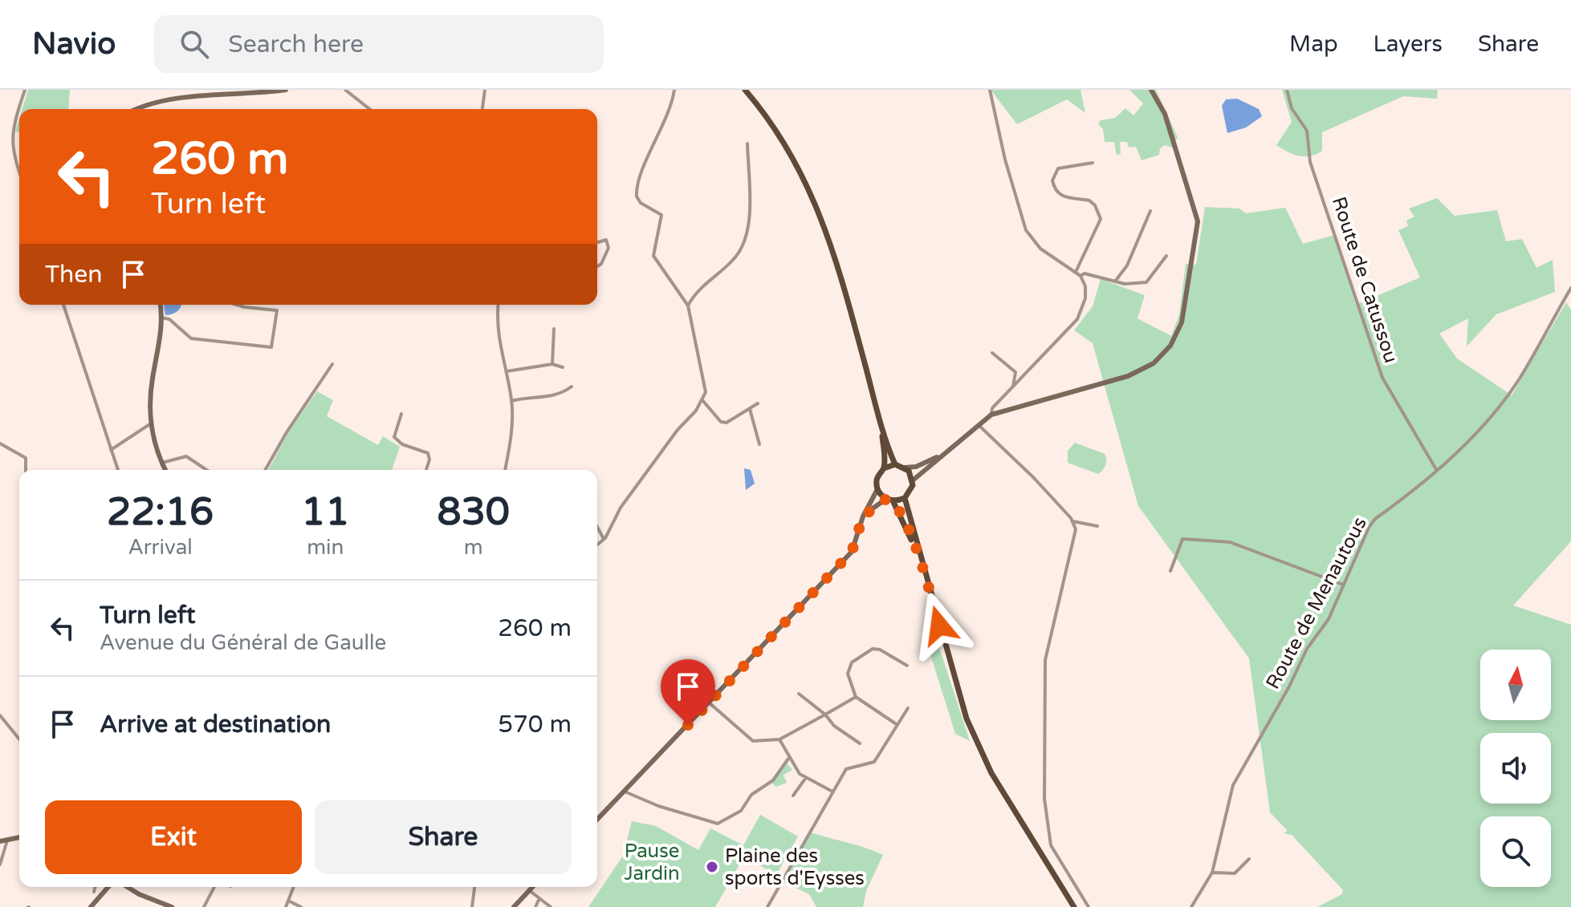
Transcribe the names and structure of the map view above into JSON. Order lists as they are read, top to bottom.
{
  "streets": {
    "street": ["Route de Catussou", "Route de Menautous"]
  },
  "crossings": [
    ["Route de Catussou", "Route de Menautous"]
  ],
  "parks": ["Pause Jardin"],
  "places": ["Plaine des sports d'Eysses"],
  "north": "top",
  "page": {
    "header": "Navio",
    "search": "Search here",
    "nav": ["Map", "Layers", "Share"],
    "turn": ["260 m", "Turn left"],
    "then": "Then",
    "eta": [
      "22:16",
      "Arrival",
      "11",
      "min",
      "830",
      "m"
    ],
    "list": [
      {
        "name": "Turn left",
        "note": "Avenue du Général de Gaulle",
        "value": "260 m"
      },
      {
        "name": "Arrive at destination",
        "value": "570 m"
      }
    ],
    "buttons": ["Exit", "Share"]
  }
}
